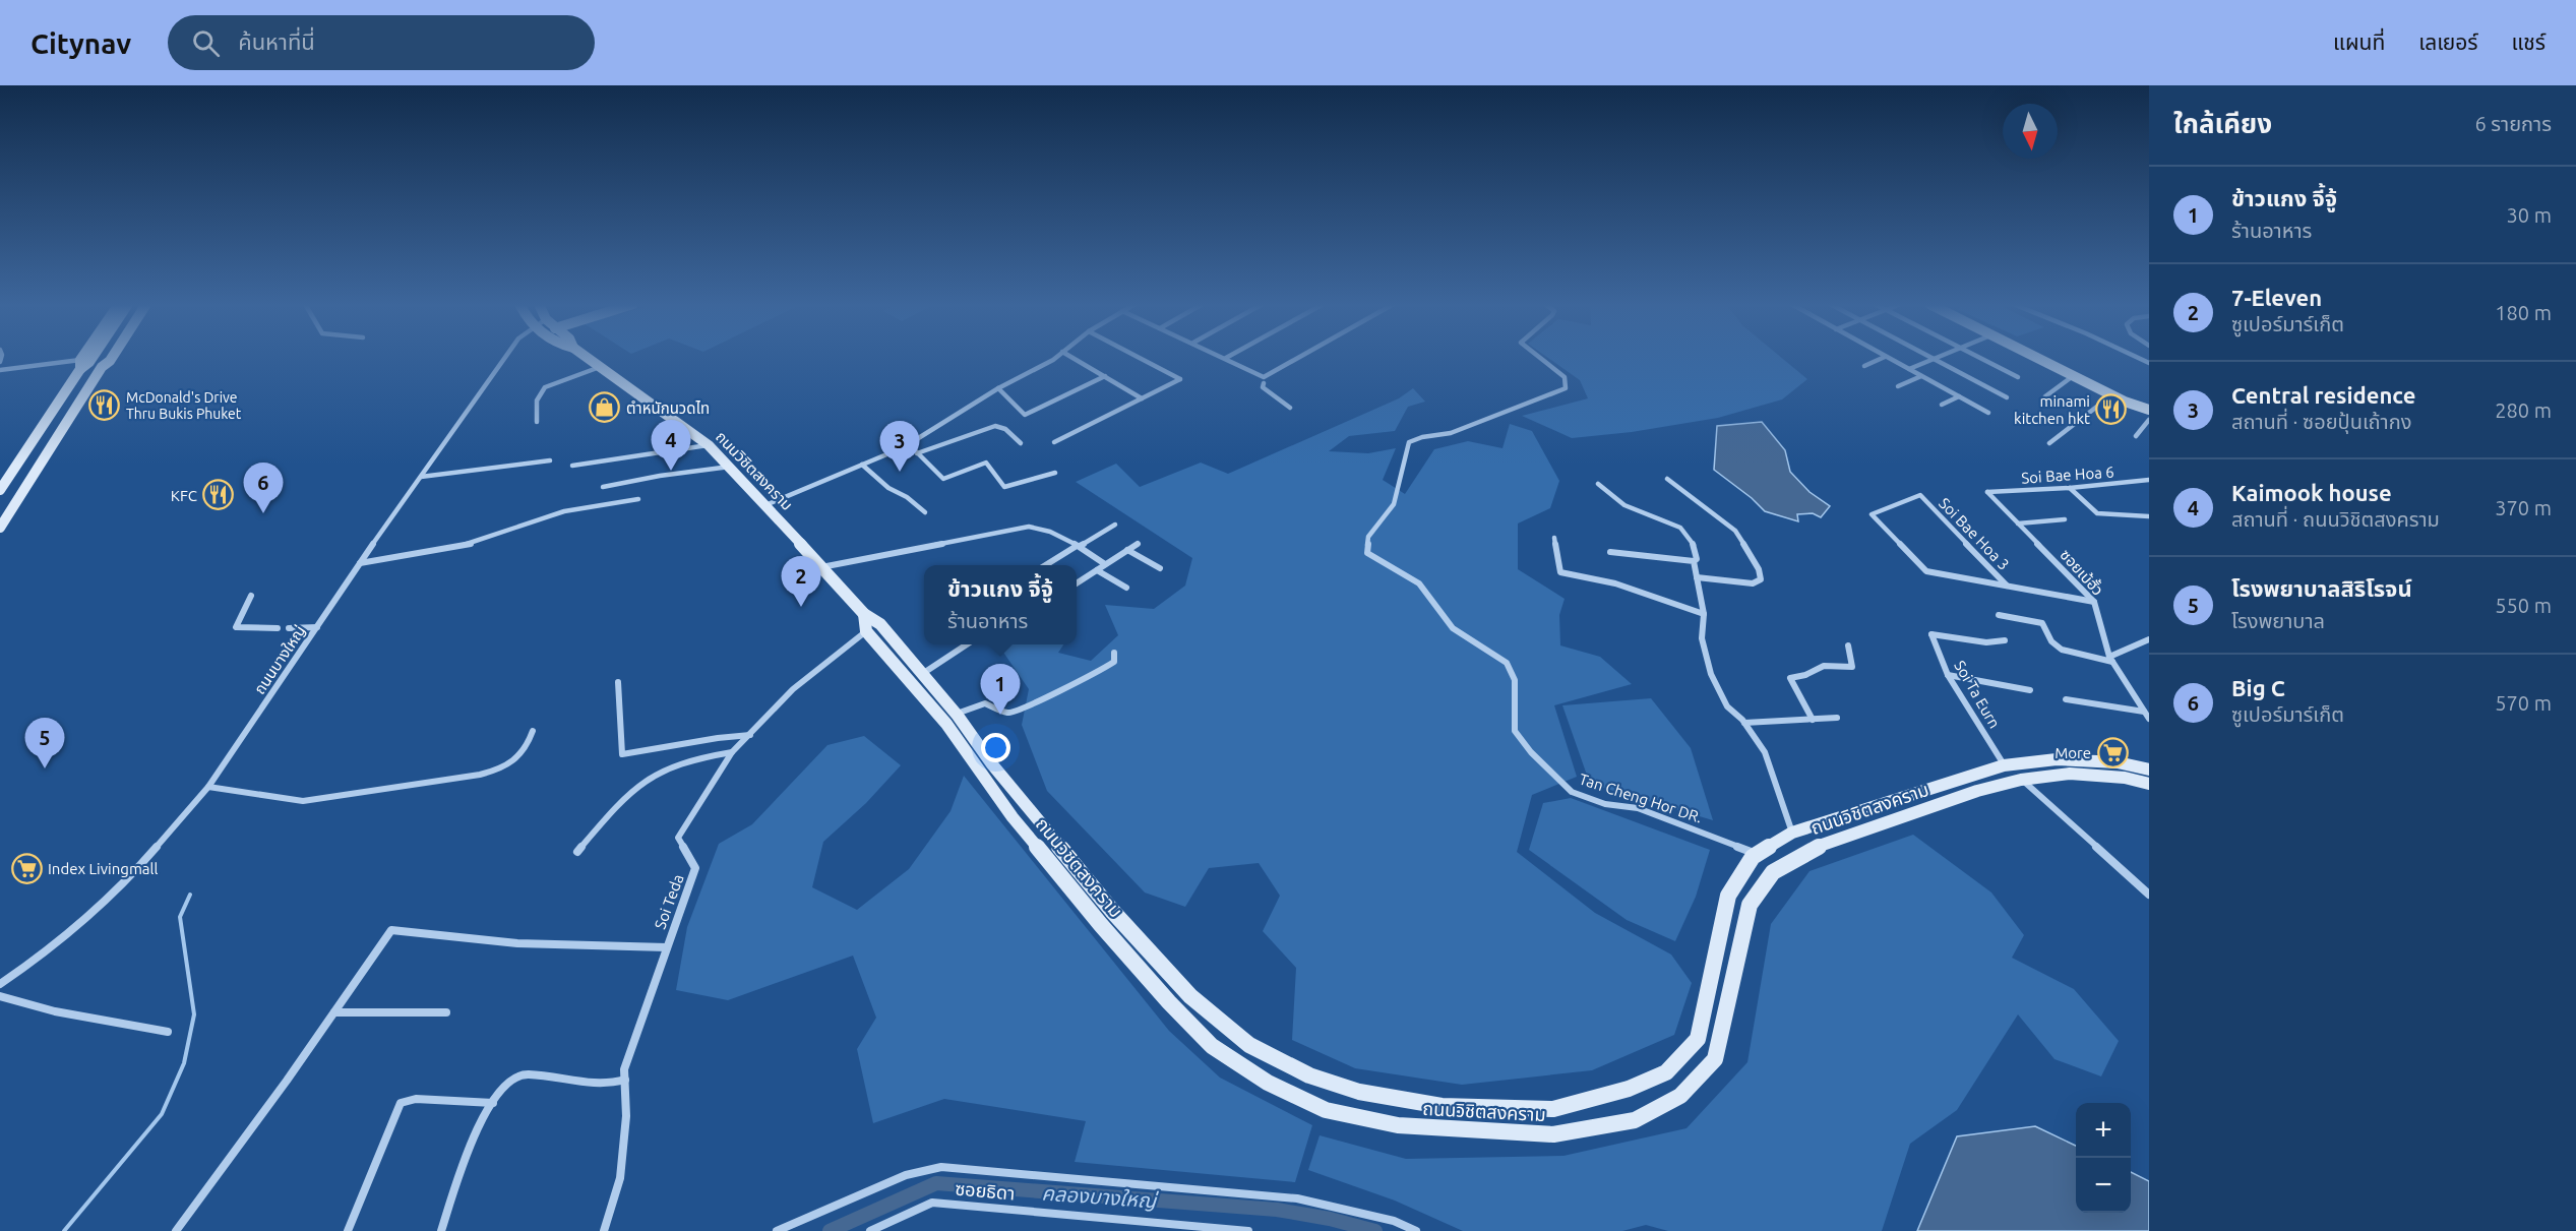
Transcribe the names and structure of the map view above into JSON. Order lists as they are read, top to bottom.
{
  "streets": {
    "main road": ["ถนนวิชิตสงคราม"],
    "street": [
      "Soi Bae Hoa 6",
      "Soi Bae Hoa 3",
      "ซอยเบ้ฮั้ว",
      "ถนนบางใหญ่",
      "Soi Ta Eurn",
      "Tan Cheng Hor DR.",
      "Soi Teda",
      "ซอยธิดา"
    ]
  },
  "crossings": [
    ["ถนนวิชิตสงคราม", "Soi Ta Eurn"],
    ["ถนนวิชิตสงคราม", "Tan Cheng Hor DR."],
    ["ถนนวิชิตสงคราม", "Soi Teda"],
    ["Soi Bae Hoa 6", "ซอยเบ้ฮั้ว"],
    ["Soi Bae Hoa 3", "ซอยเบ้ฮั้ว"]
  ],
  "water": ["คลองบางใหญ่"],
  "places": {
    "restaurant": ["McDonald's Drive Thru Bukis Phuket", "minami kitchen hkt", "KFC"],
    "shop": ["ตำหนักนวดไท"],
    "supermarket": ["More", "Index Livingmall"]
  },
  "north": "bottom",
  "page": {
    "header": "Citynav",
    "search": "ค้นหาที่นี่",
    "nav": ["แผนที่", "เลเยอร์", "แชร์"],
    "heading": ["ใกล้เคียง", "6 รายการ"],
    "list": [
      {
        "mark": "1",
        "name": "ข้าวแกง จี้จู้",
        "note": "ร้านอาหาร",
        "value": "30 m"
      },
      {
        "mark": "2",
        "name": "7-Eleven",
        "note": "ซูเปอร์มาร์เก็ต",
        "value": "180 m"
      },
      {
        "mark": "3",
        "name": "Central residence",
        "note": "สถานที่ · ซอยปุ้นเถ้ากง",
        "value": "280 m"
      },
      {
        "mark": "4",
        "name": "Kaimook house",
        "note": "สถานที่ · ถนนวิชิตสงคราม",
        "value": "370 m"
      },
      {
        "mark": "5",
        "name": "โรงพยาบาลสิริโรจน์",
        "note": "โรงพยาบาล",
        "value": "550 m"
      },
      {
        "mark": "6",
        "name": "Big C",
        "note": "ซูเปอร์มาร์เก็ต",
        "value": "570 m"
      }
    ],
    "pins": [
      "4",
      "3",
      "6",
      "2",
      "1",
      "5"
    ],
    "popup": ["ข้าวแกง จี้จู้", "ร้านอาหาร"],
    "map_buttons": ["+", "−"]
  }
}
